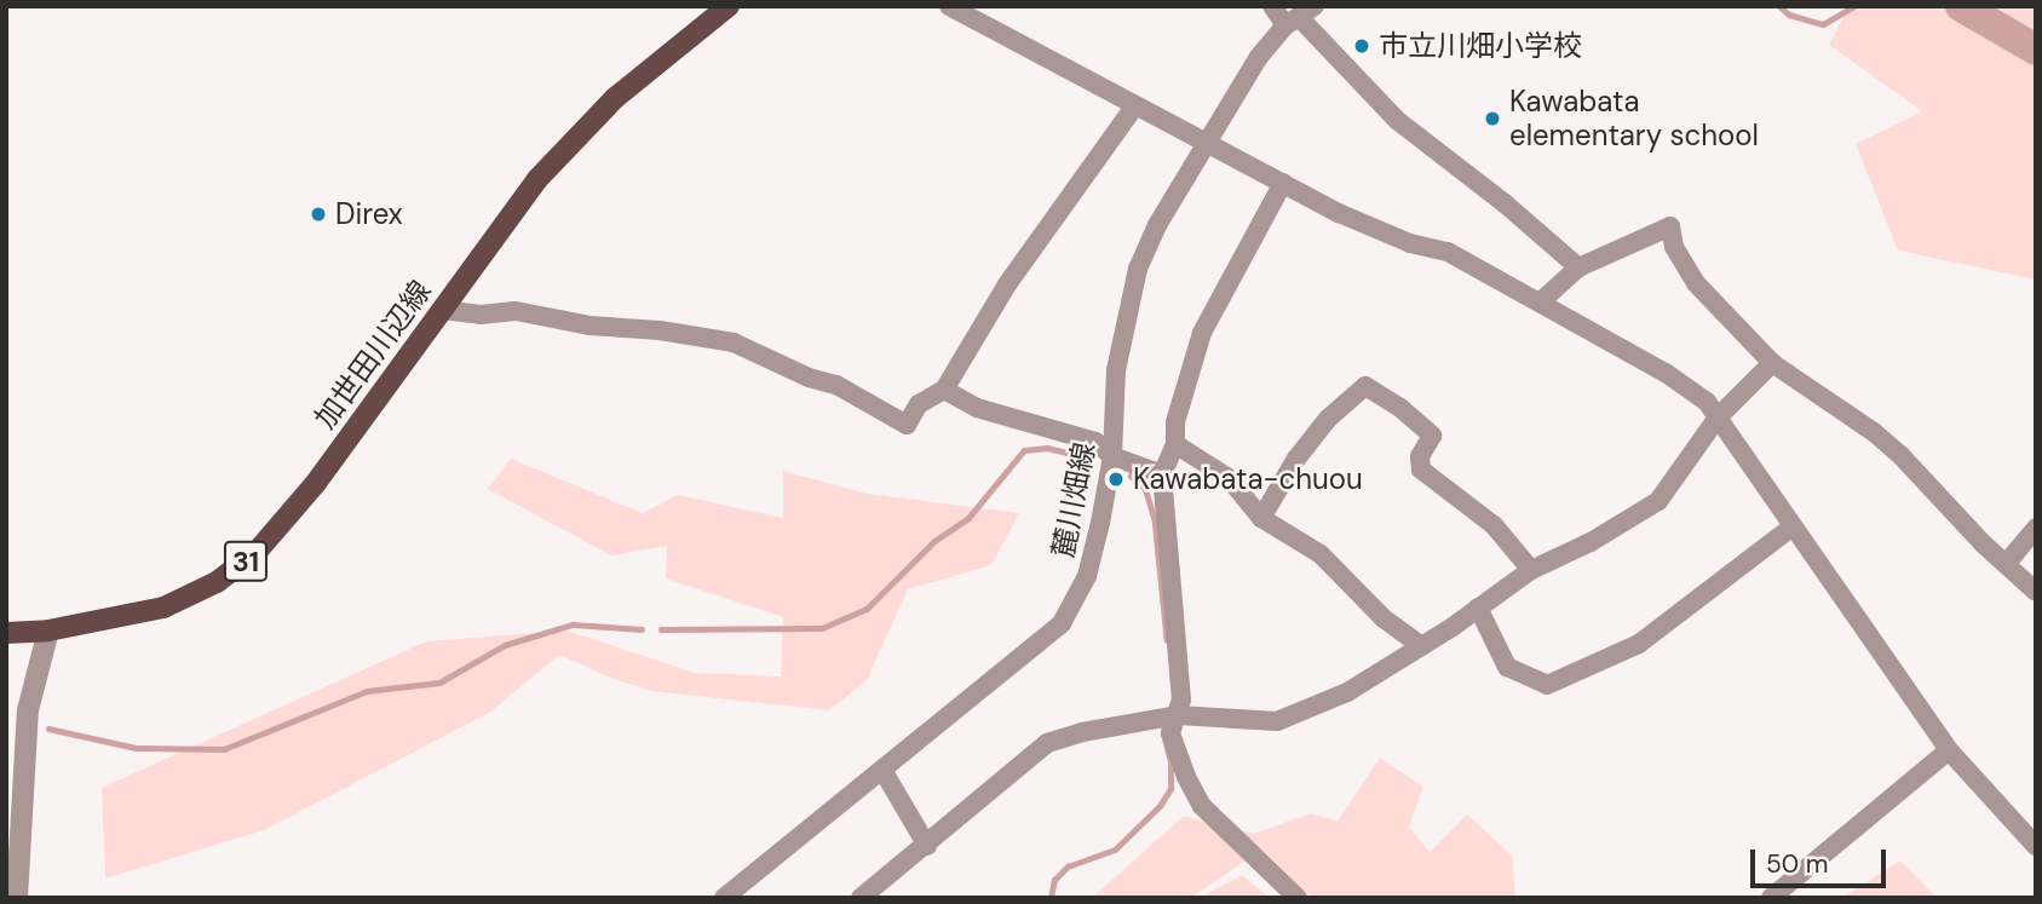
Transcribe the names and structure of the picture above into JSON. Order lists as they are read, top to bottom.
{
  "streets": {
    "main road": ["加世田川辺線", "31"],
    "street": ["麓川畑線"]
  },
  "places": [
    "市立川畑小学校",
    "Kawabata elementary school",
    "Direx",
    "Kawabata-chuou"
  ],
  "scale_bar": "50 m"
}
